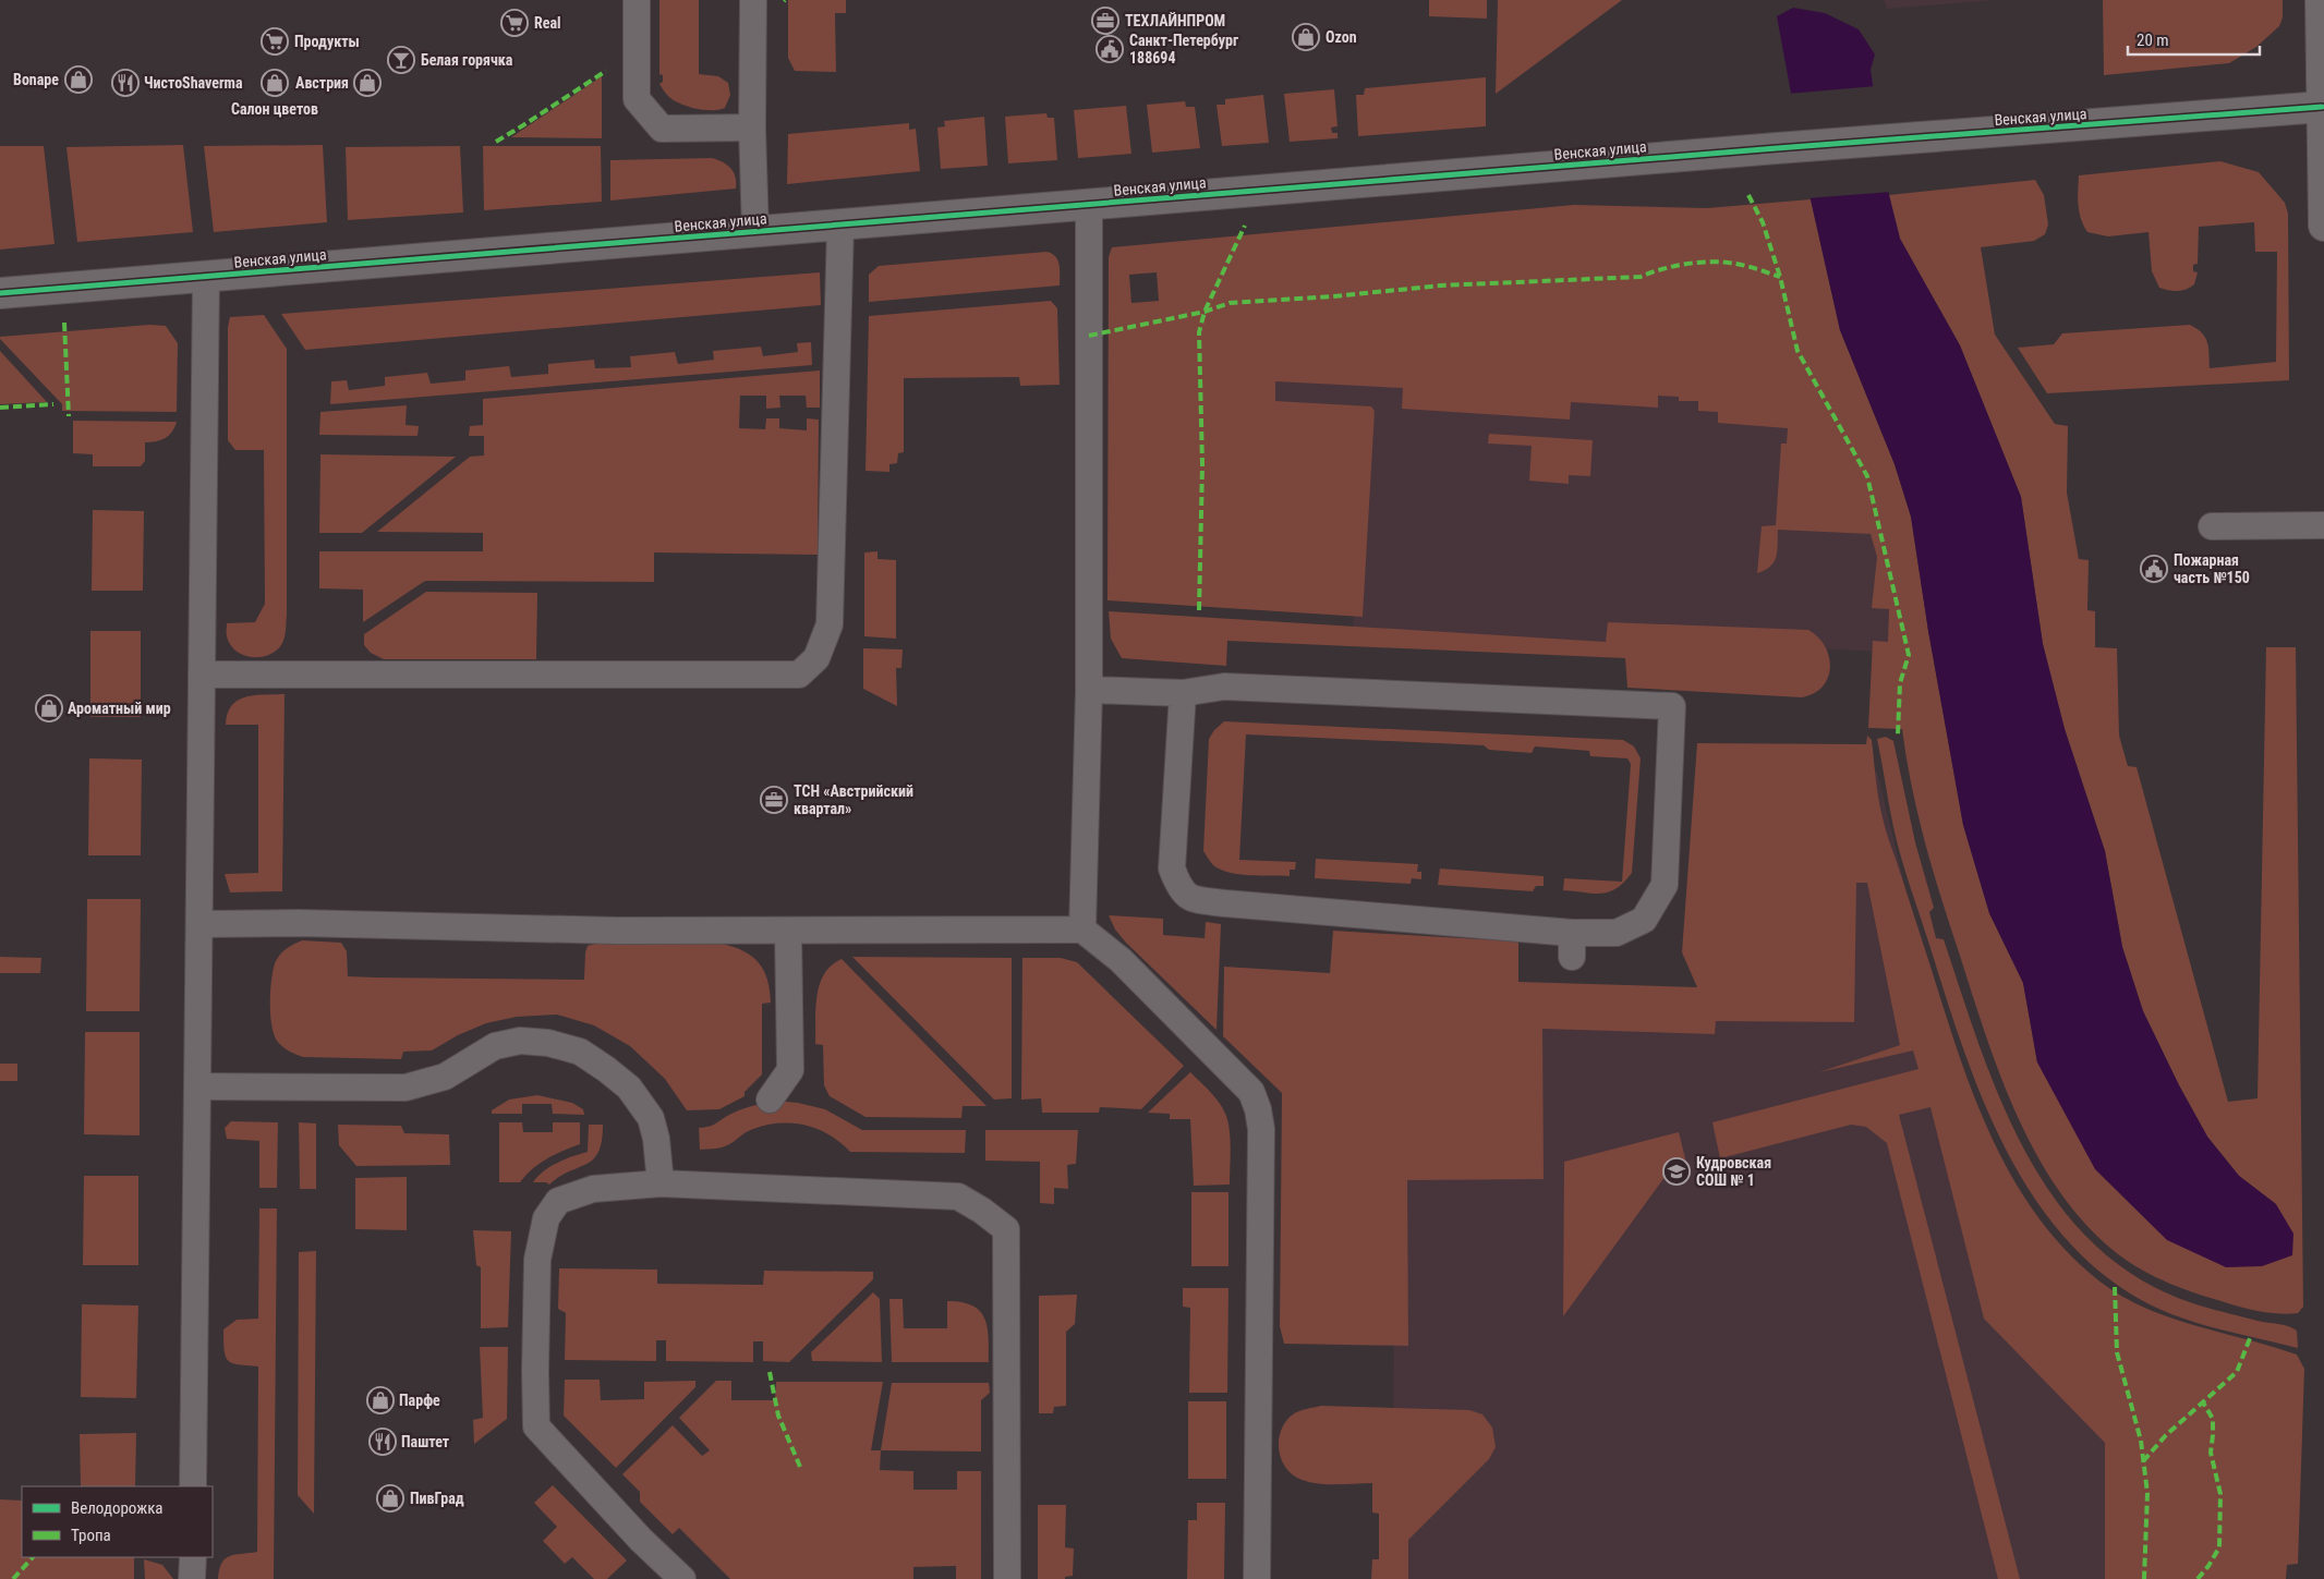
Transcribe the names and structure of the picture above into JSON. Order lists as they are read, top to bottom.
{
  "streets": {
    "street": ["Венская улица"]
  },
  "places": {
    "office": ["ТЕХЛАЙНПРОМ", "ТСН «Австрийский квартал»"],
    "supermarket": ["Real", "Продукты"],
    "shop": [
      "Ozon",
      "Bonape",
      "Салон цветов",
      "Австрия",
      "Ароматный мир",
      "Парфе",
      "ПивГрад"
    ],
    "public building": ["Санкт-Петербург 188694", "Пожарная часть №150"],
    "bar": ["Белая горячка"],
    "restaurant": ["ЧистоShaverma", "Паштет"],
    "school or university": ["Кудровская СОШ № 1"]
  },
  "legend": ["Велодорожка", "Тропа"],
  "scale_bar": "20 m"
}
